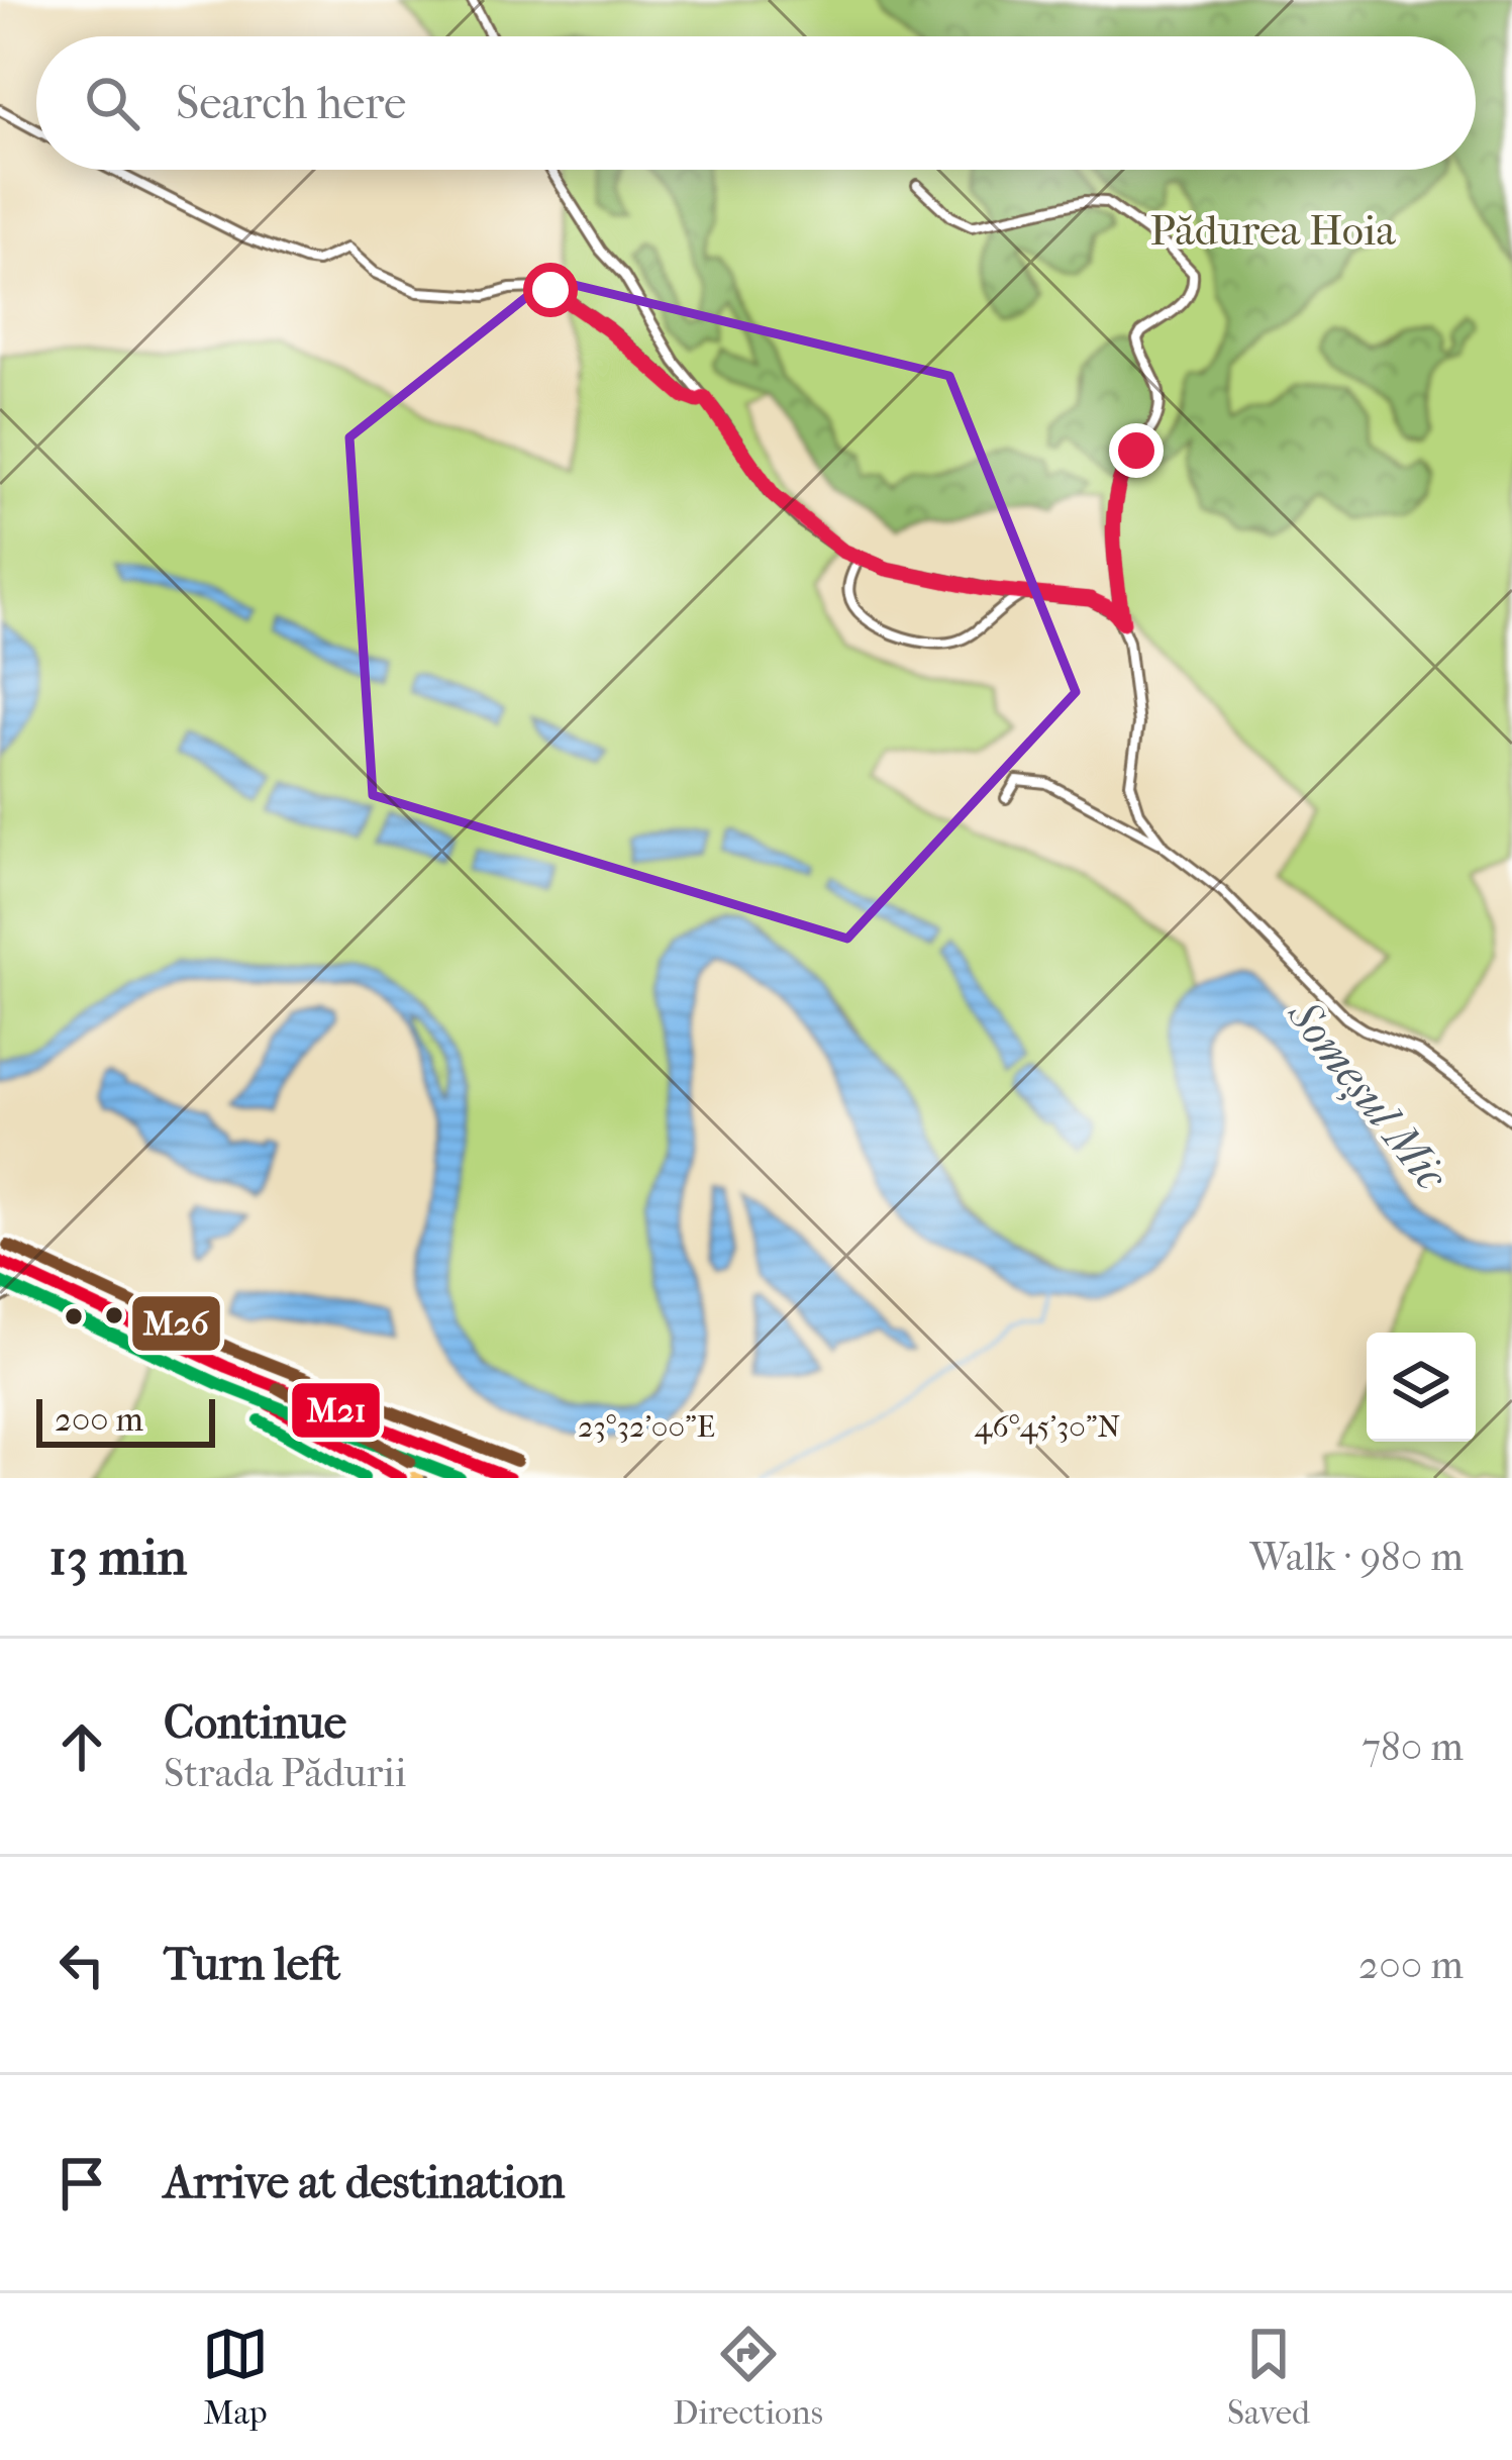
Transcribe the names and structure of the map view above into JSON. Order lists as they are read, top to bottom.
{
  "water": ["Someșul Mic"],
  "parks": ["Pădurea Hoia"],
  "lines": ["transit line M26", "transit line M21"],
  "scale_bar": "200 m",
  "page": {
    "search": "Search here",
    "scale": "200 m",
    "heading": ["13 min", "Walk · 980 m"],
    "list": [
      ["Continue", "Strada Pădurii", "780 m"],
      ["Turn left", "200 m"],
      "Arrive at destination"
    ],
    "nav": ["Map", "Directions", "Saved"]
  },
  "coordinates": ["23°32'00\"E", "46°45'30\"N"]
}
